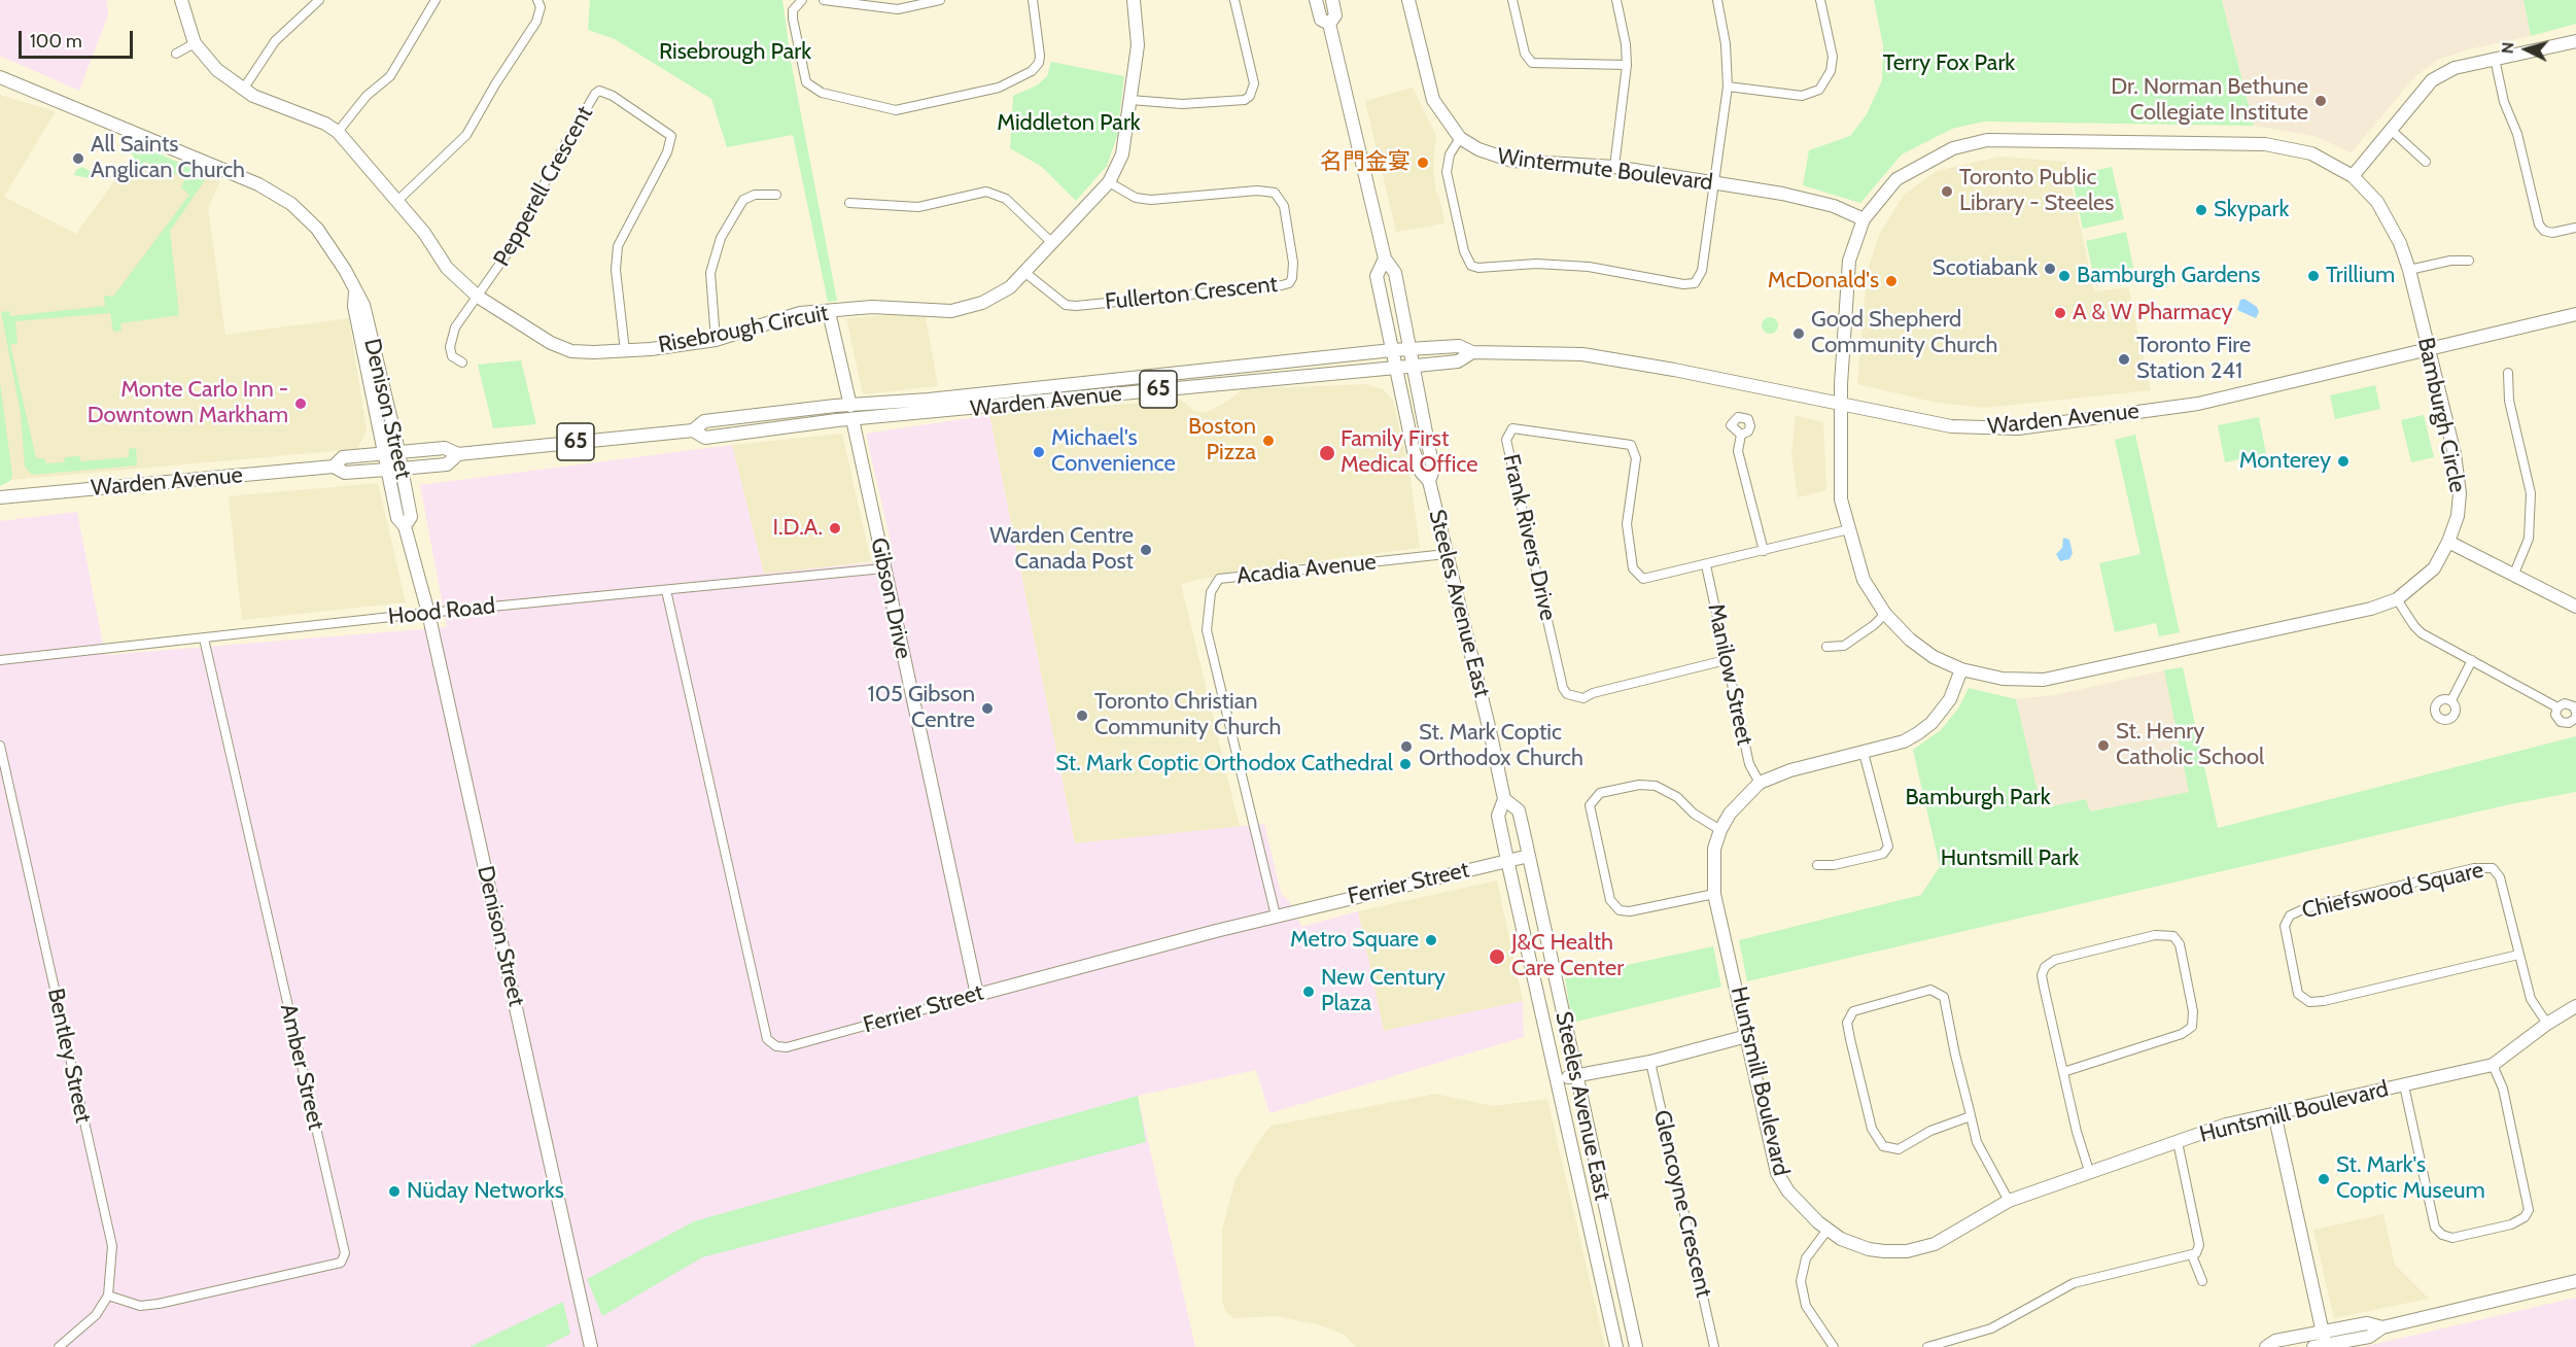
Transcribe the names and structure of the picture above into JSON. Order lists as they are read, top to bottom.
{
  "streets": {
    "street": [
      "Wintermute Boulevard",
      "Pepperell Crescent",
      "Fullerton Crescent",
      "Risebrough Circuit",
      "65",
      "Warden Avenue",
      "Denison Street",
      "Bamburgh Circle",
      "Frank Rivers Drive",
      "Acadia Avenue",
      "Gibson Drive",
      "Steeles Avenue East",
      "Hood Road",
      "Manilow Street",
      "Ferrier Street",
      "Chiefswood Square",
      "Bentley Street",
      "Amber Street",
      "Huntsmill Boulevard",
      "Glencoyne Crescent"
    ]
  },
  "crossings": [
    ["Wintermute Boulevard", "Bamburgh Circle"],
    ["Pepperell Crescent", "Risebrough Circuit"],
    ["Fullerton Crescent", "Risebrough Circuit"],
    ["Risebrough Circuit", "Gibson Drive"],
    ["Warden Avenue", "Denison Street"],
    ["Warden Avenue", "Bamburgh Circle"],
    ["Warden Avenue", "Gibson Drive"],
    ["Warden Avenue", "Steeles Avenue East"],
    ["Denison Street", "Hood Road"],
    ["Bamburgh Circle", "Frank Rivers Drive"],
    ["Bamburgh Circle", "Huntsmill Boulevard"],
    ["Frank Rivers Drive", "Manilow Street"],
    ["Acadia Avenue", "Steeles Avenue East"],
    ["Acadia Avenue", "Ferrier Street"],
    ["Gibson Drive", "Hood Road"],
    ["Gibson Drive", "Ferrier Street"],
    ["Steeles Avenue East", "Ferrier Street"],
    ["Hood Road", "Ferrier Street"],
    ["Hood Road", "Amber Street"],
    ["Manilow Street", "Huntsmill Boulevard"],
    ["Chiefswood Square", "Huntsmill Boulevard"],
    ["Bentley Street", "Amber Street"]
  ],
  "parks": [
    "Risebrough Park",
    "Terry Fox Park",
    "Middleton Park",
    "Bamburgh Park",
    "Huntsmill Park"
  ],
  "places": [
    "Dr. Norman Bethune Collegiate Institute",
    "All Saints Anglican Church",
    "名門金宴",
    "Toronto Public Library - Steeles",
    "Skypark",
    "Scotiabank",
    "Bamburgh Gardens",
    "Trillium",
    "McDonald's",
    "A & W Pharmacy",
    "Good Shepherd Community Church",
    "Toronto Fire Station 241",
    "Monte Carlo Inn - Downtown Markham",
    "Boston Pizza",
    "Michael's Convenience",
    "Family First Medical Office",
    "Monterey",
    "I.D.A.",
    "Warden Centre Canada Post",
    "105 Gibson Centre",
    "Toronto Christian Community Church",
    "St. Henry Catholic School",
    "St. Mark Coptic Orthodox Church",
    "St. Mark Coptic Orthodox Cathedral",
    "Metro Square",
    "J&C Health Care Center",
    "New Century Plaza",
    "St. Mark's Coptic Museum",
    "Nüday Networks"
  ],
  "scale_bar": "100 m",
  "north": "left"
}
